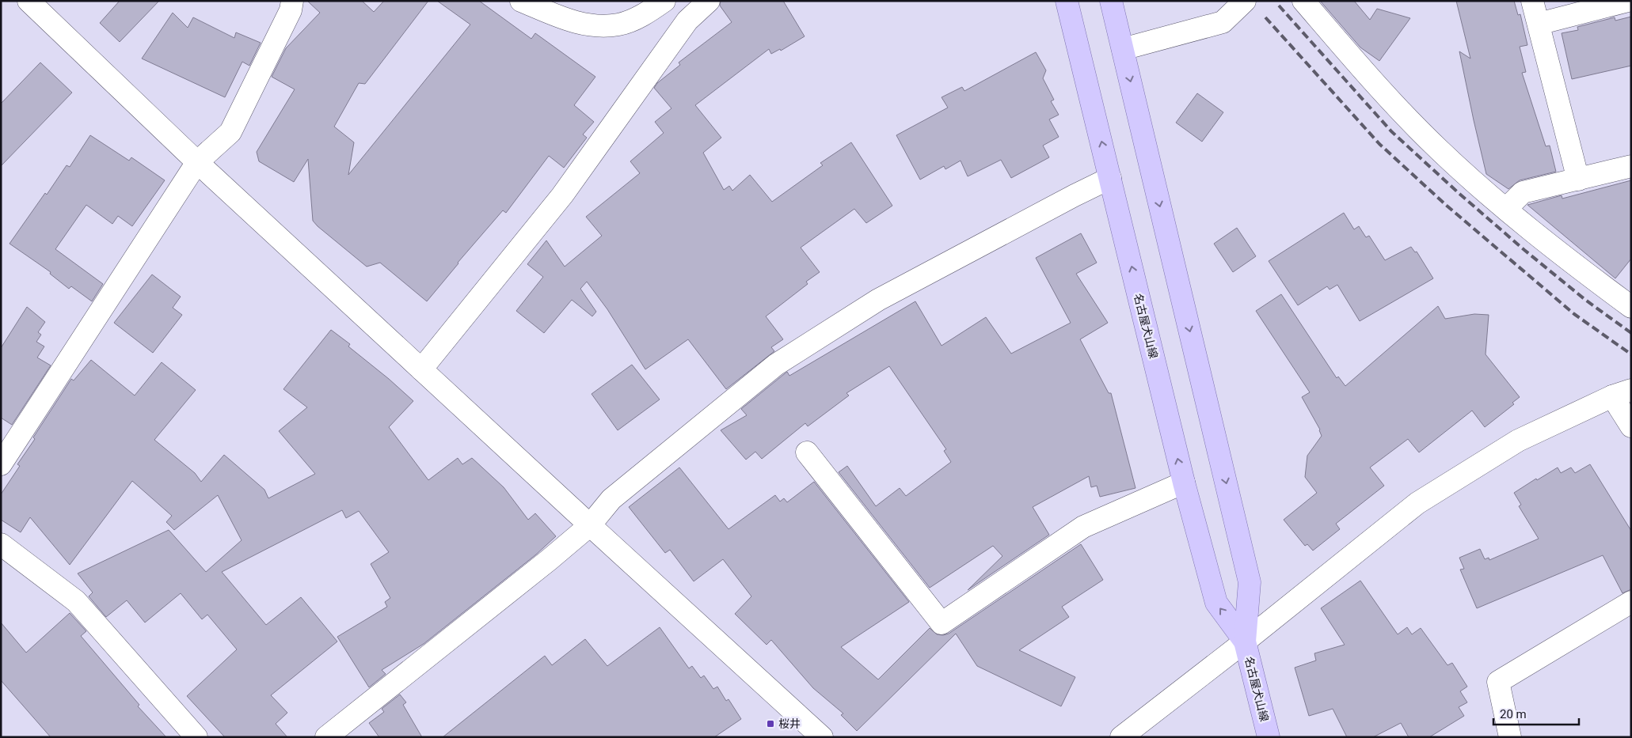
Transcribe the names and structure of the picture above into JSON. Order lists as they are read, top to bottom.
{
  "streets": {
    "main road": ["名古屋犬山線"]
  },
  "places": {
    "transit": ["桜井"]
  },
  "scale_bar": "20 m"
}
